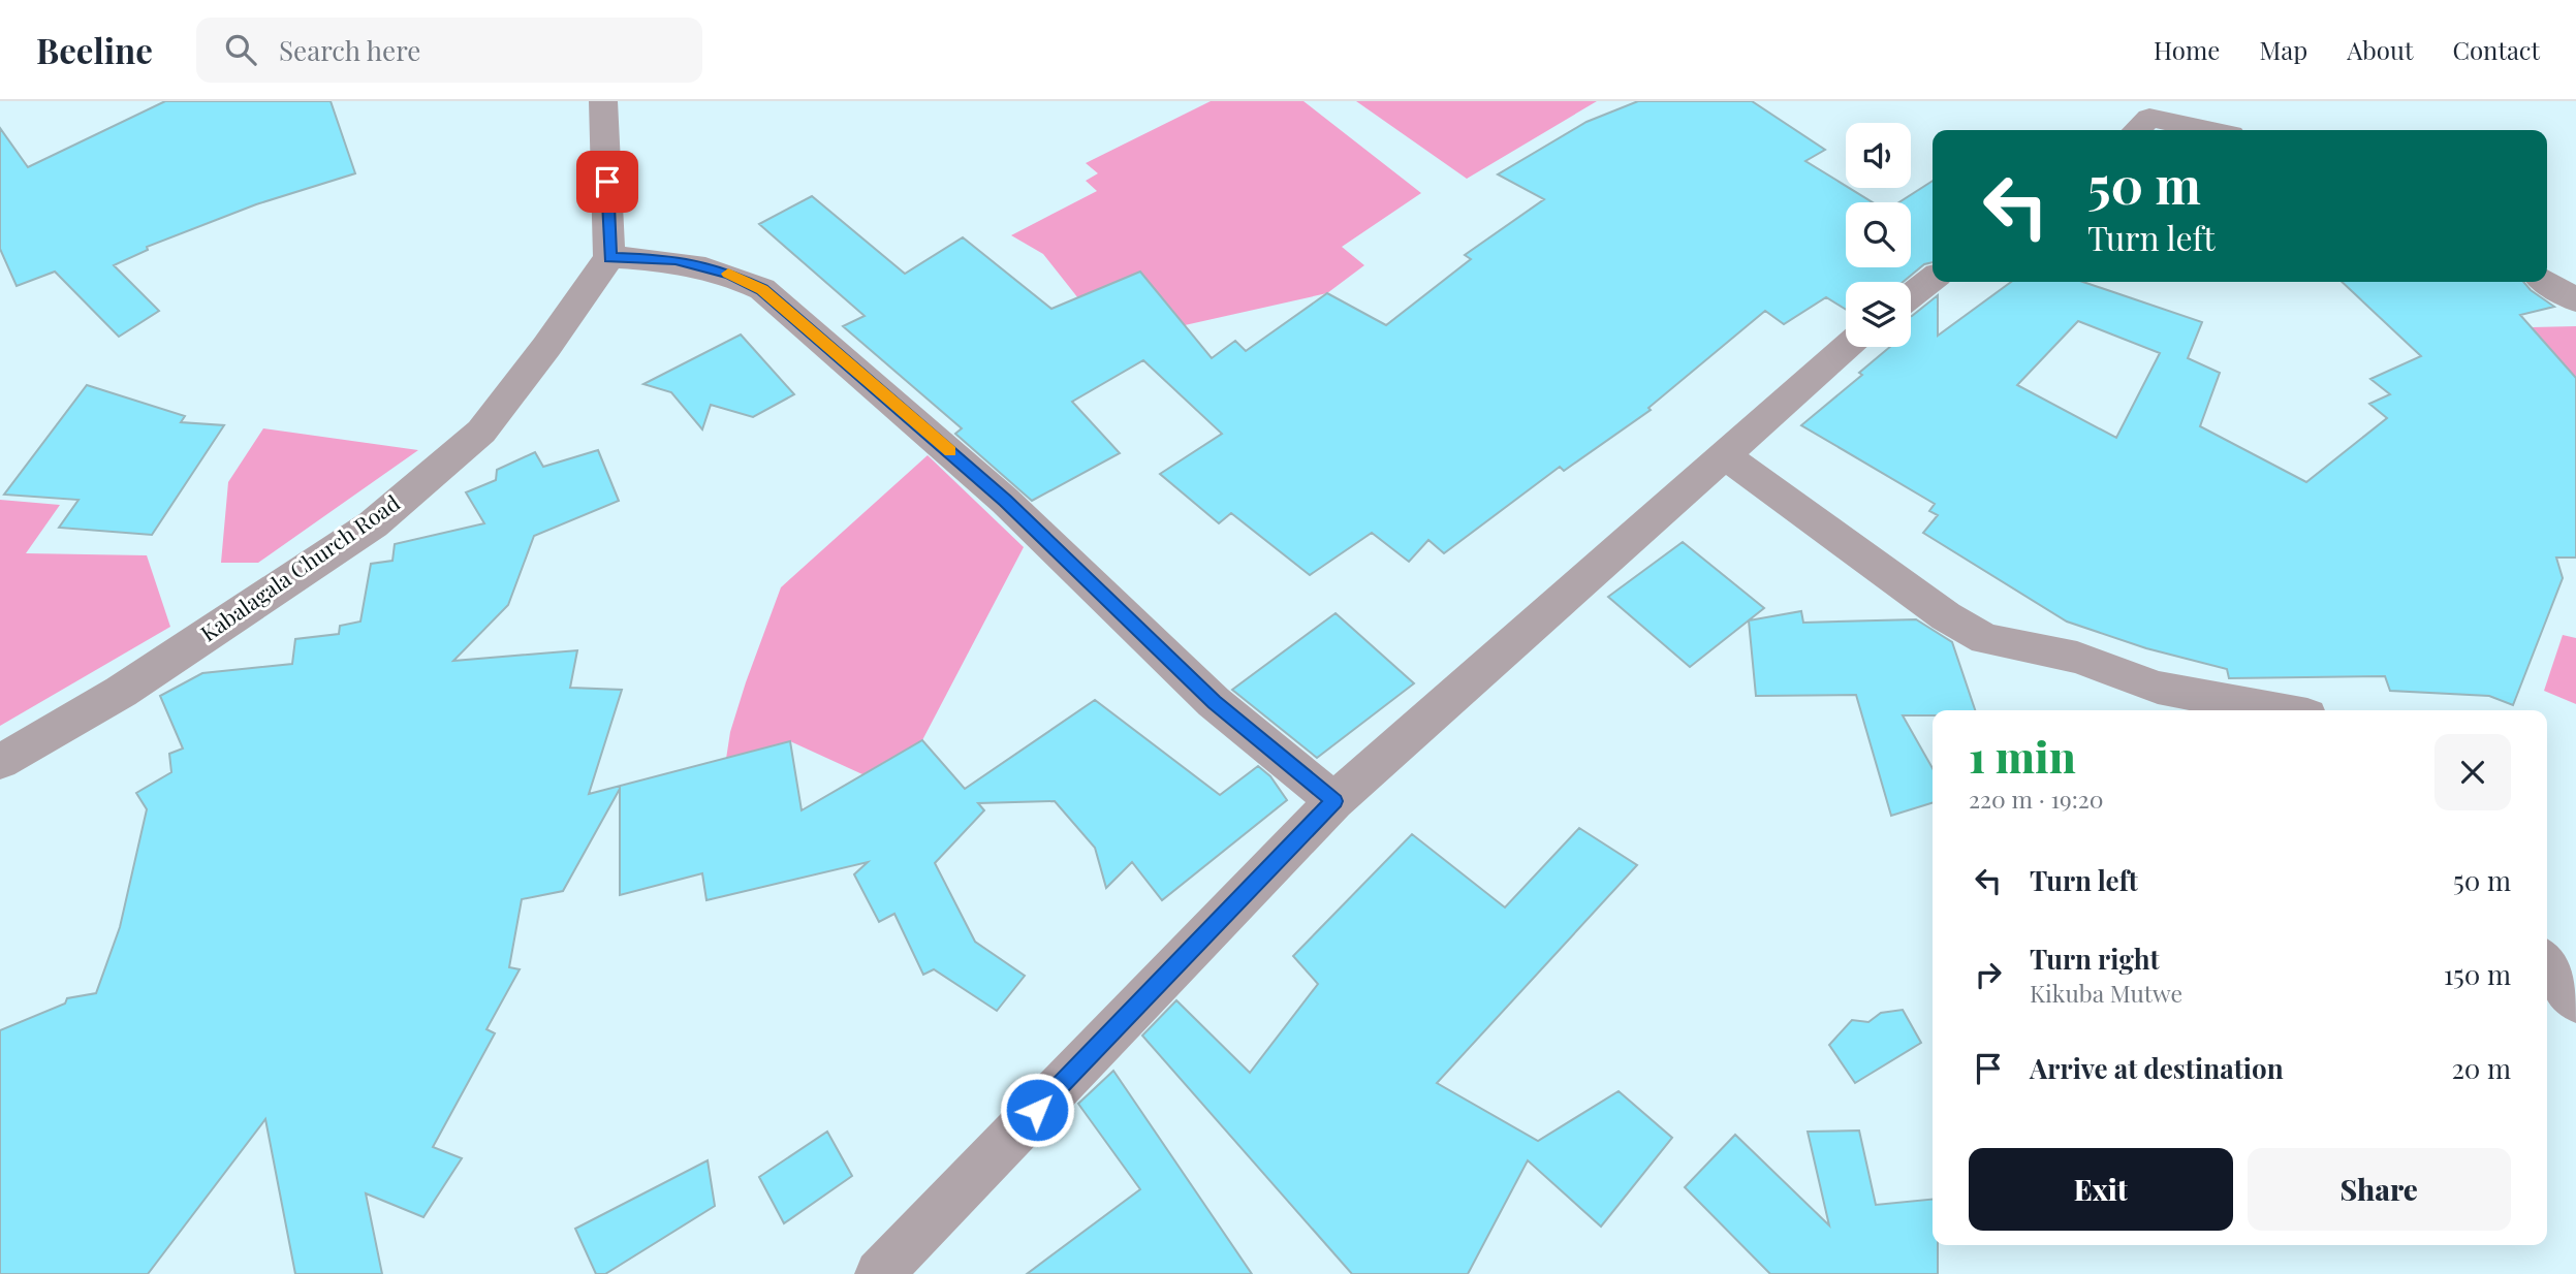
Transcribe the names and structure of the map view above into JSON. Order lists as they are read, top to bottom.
{
  "streets": {
    "street": ["Kabalagala Church Road"]
  },
  "page": {
    "header": "Beeline",
    "search": "Search here",
    "nav": [
      "Home",
      "Map",
      "About",
      "Contact"
    ],
    "turn": ["50 m", "Turn left"],
    "heading": ["1 min", "220 m · 19:20"],
    "list": [
      {
        "name": "Turn left",
        "value": "50 m"
      },
      {
        "name": "Turn right",
        "note": "Kikuba Mutwe",
        "value": "150 m"
      },
      {
        "name": "Arrive at destination",
        "value": "20 m"
      }
    ],
    "buttons": ["Exit", "Share"]
  }
}
